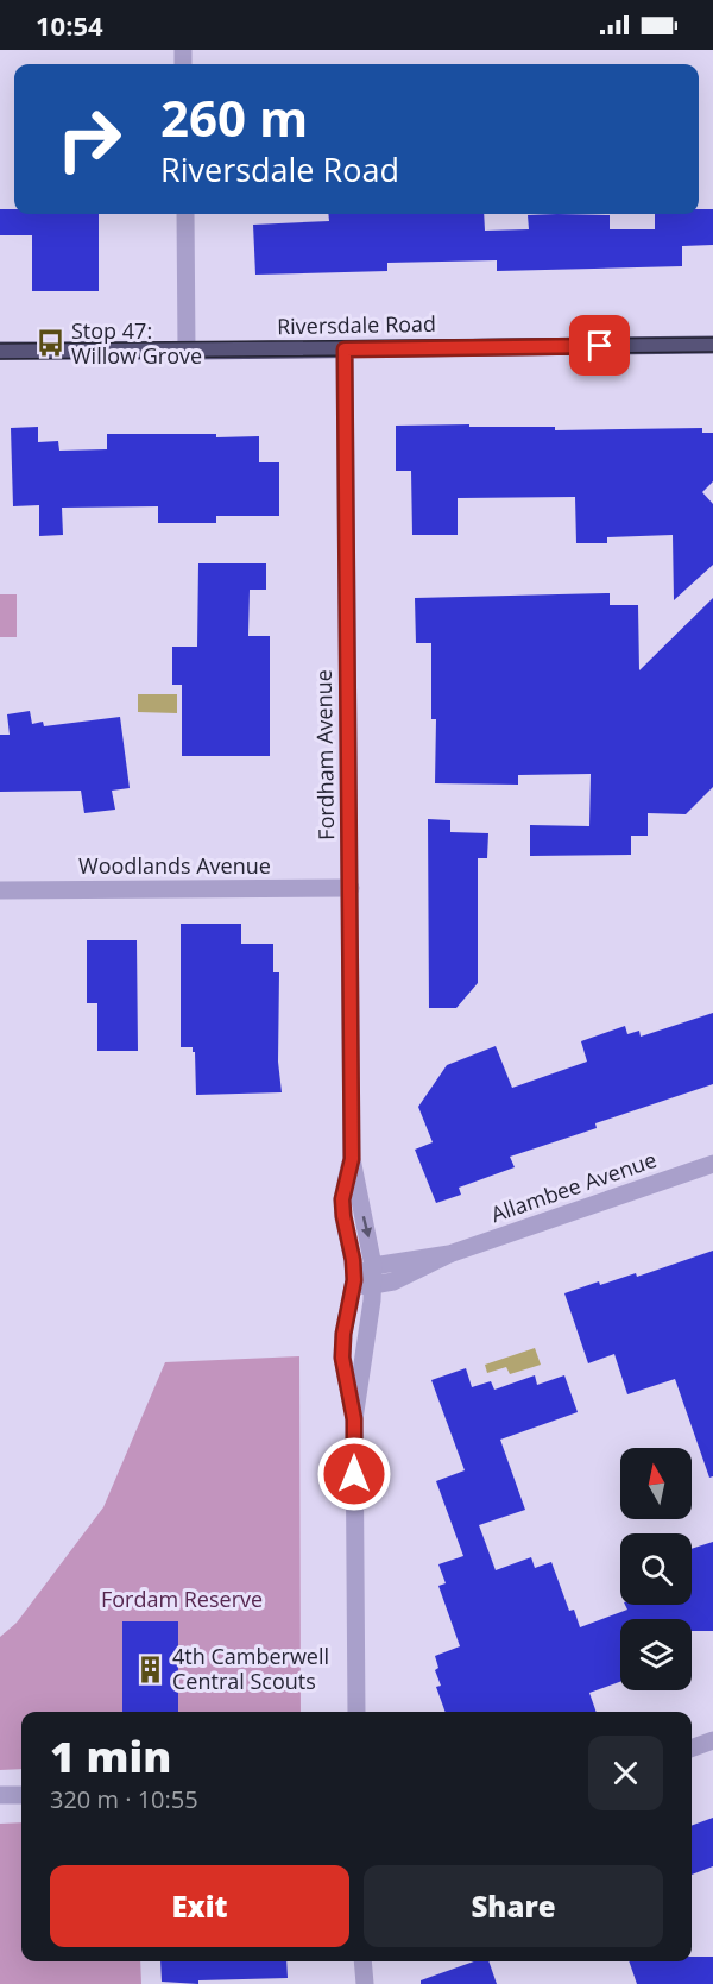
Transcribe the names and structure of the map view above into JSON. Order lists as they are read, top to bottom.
{
  "streets": {
    "main road": ["Riversdale Road"],
    "street": ["Fordham Avenue", "Woodlands Avenue", "Allambee Avenue"]
  },
  "crossings": [
    ["Riversdale Road", "Fordham Avenue"],
    ["Fordham Avenue", "Woodlands Avenue"],
    ["Fordham Avenue", "Allambee Avenue"]
  ],
  "parks": ["Fordam Reserve"],
  "places": {
    "bus stop": ["Stop 47: Willow Grove"],
    "building": ["4th Camberwell Central Scouts"]
  },
  "north": "top",
  "page": {
    "status": "10:54",
    "turn": ["260 m", "Riversdale Road"],
    "heading": ["1 min", "320 m · 10:55"],
    "buttons": ["Exit", "Share"]
  }
}
